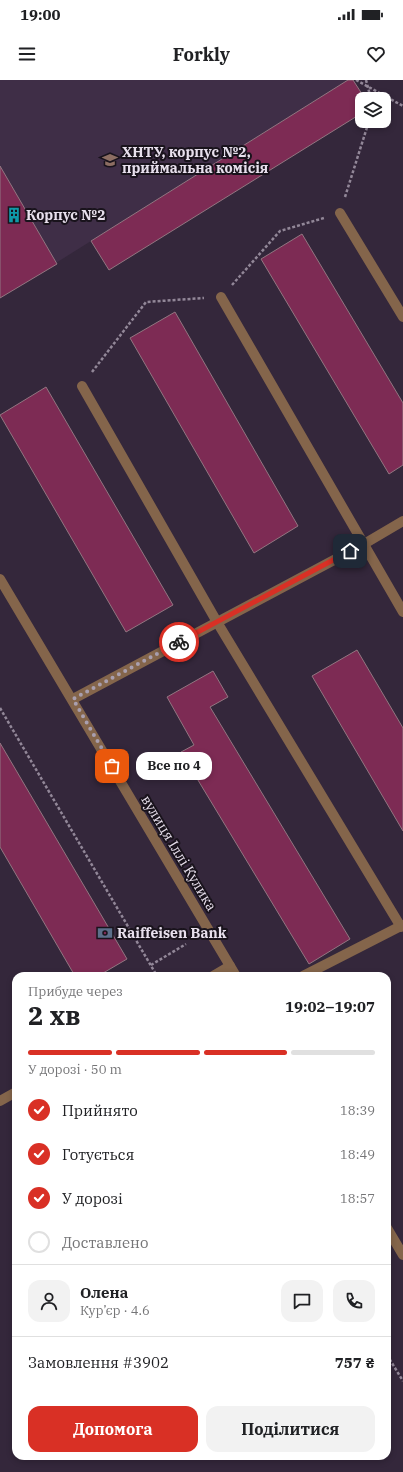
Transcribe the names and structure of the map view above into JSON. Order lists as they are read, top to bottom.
{
  "streets": {
    "street": ["вулиця Іллі Кулика"]
  },
  "places": {
    "school or university": ["ХНТУ, корпус №2, приймальна комісія"],
    "building": ["Корпус №2"],
    "other": ["Все по 4"],
    "bank": ["Raiffeisen Bank"]
  },
  "page": {
    "status": "19:00",
    "header": "Forkly",
    "bubble": "Все по 4",
    "heading": ["2 хв", "Прибуде через", "19:02–19:07"],
    "panel": [
      "Олена",
      "Кур’єр · 4.6",
      "Замовлення #3902",
      "757 ₴"
    ],
    "bar": "У дорозі · 50 m",
    "list": [
      ["Прийнято", "18:39"],
      ["Готується", "18:49"],
      ["У дорозі", "18:57"],
      "Доставлено"
    ],
    "buttons": ["Допомога", "Поділитися"]
  }
}
